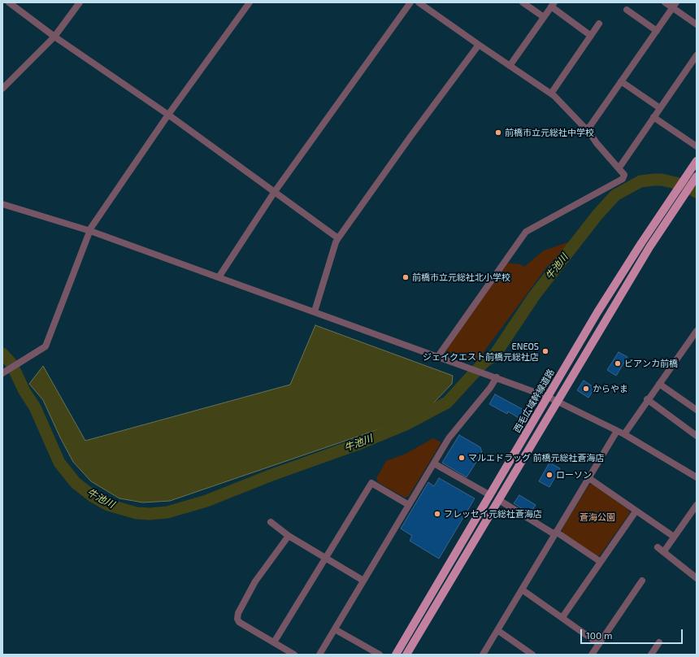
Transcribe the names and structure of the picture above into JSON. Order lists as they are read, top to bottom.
{
  "streets": {
    "main road": ["西毛広域幹線道路"]
  },
  "water": ["牛池川"],
  "parks": ["蒼海公園"],
  "places": [
    "前橋市立元総社中学校",
    "前橋市立元総社北小学校",
    "ENEOS ジェイクエスト前橋元総社店",
    "ビアンカ前橋",
    "からやま",
    "マルエドラッグ 前橋元総社蒼海店",
    "ローソン",
    "フレッセイ元総社蒼海店"
  ],
  "scale_bar": "100 m"
}
